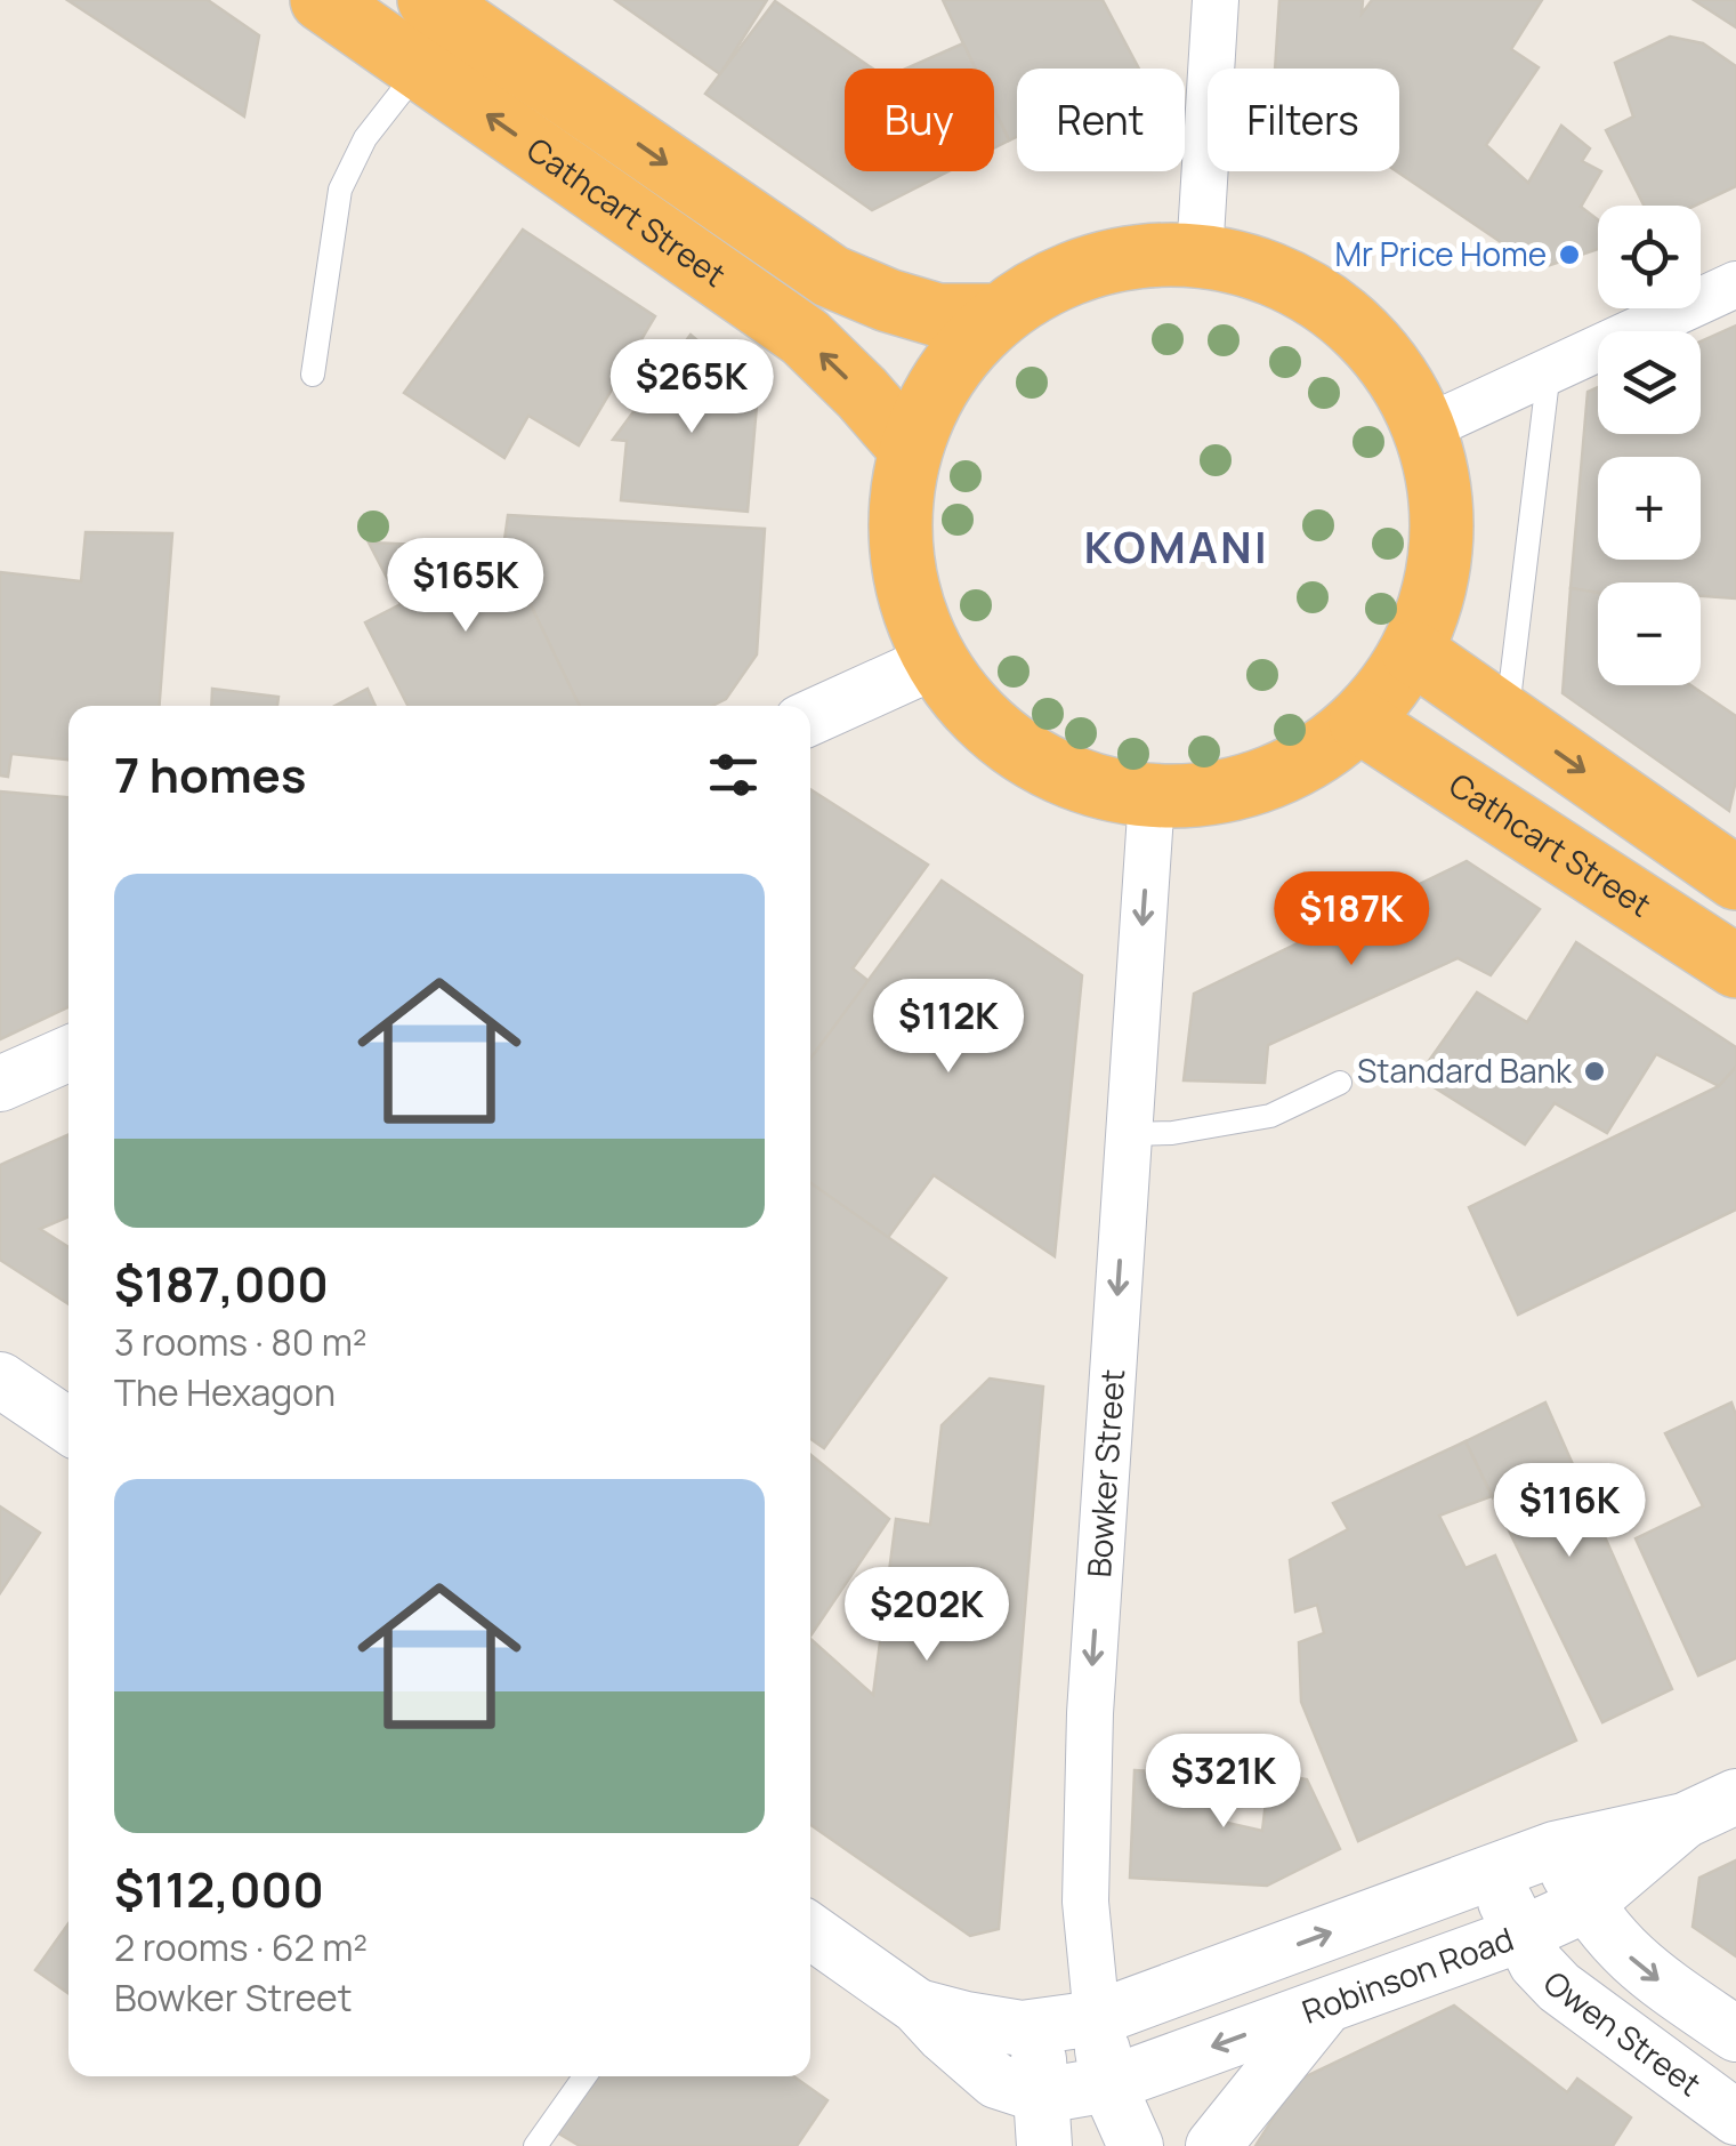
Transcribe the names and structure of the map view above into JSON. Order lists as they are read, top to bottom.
{
  "streets": {
    "highway": ["Cathcart Street"],
    "street": ["Bowker Street", "Robinson Road", "Owen Street"]
  },
  "crossings": [
    ["Bowker Street", "Robinson Road"],
    ["Robinson Road", "Owen Street"]
  ],
  "one_way": ["Bowker Street"],
  "districts": ["KOMANI"],
  "places": ["Mr Price Home", "Standard Bank"],
  "page": {
    "chip": ["Buy", "Rent", "Filters"],
    "map_buttons": ["+", "−"],
    "price": [
      "$265K",
      "$165K",
      "$187K",
      "$112K",
      "$116K",
      "$202K",
      "$321K"
    ],
    "heading": "7 homes",
    "list": [
      {
        "name": "$187,000",
        "note": "3 rooms · 80 m² · The Hexagon"
      },
      {
        "name": "$112,000",
        "note": "2 rooms · 62 m² · Bowker Street"
      }
    ]
  }
}
